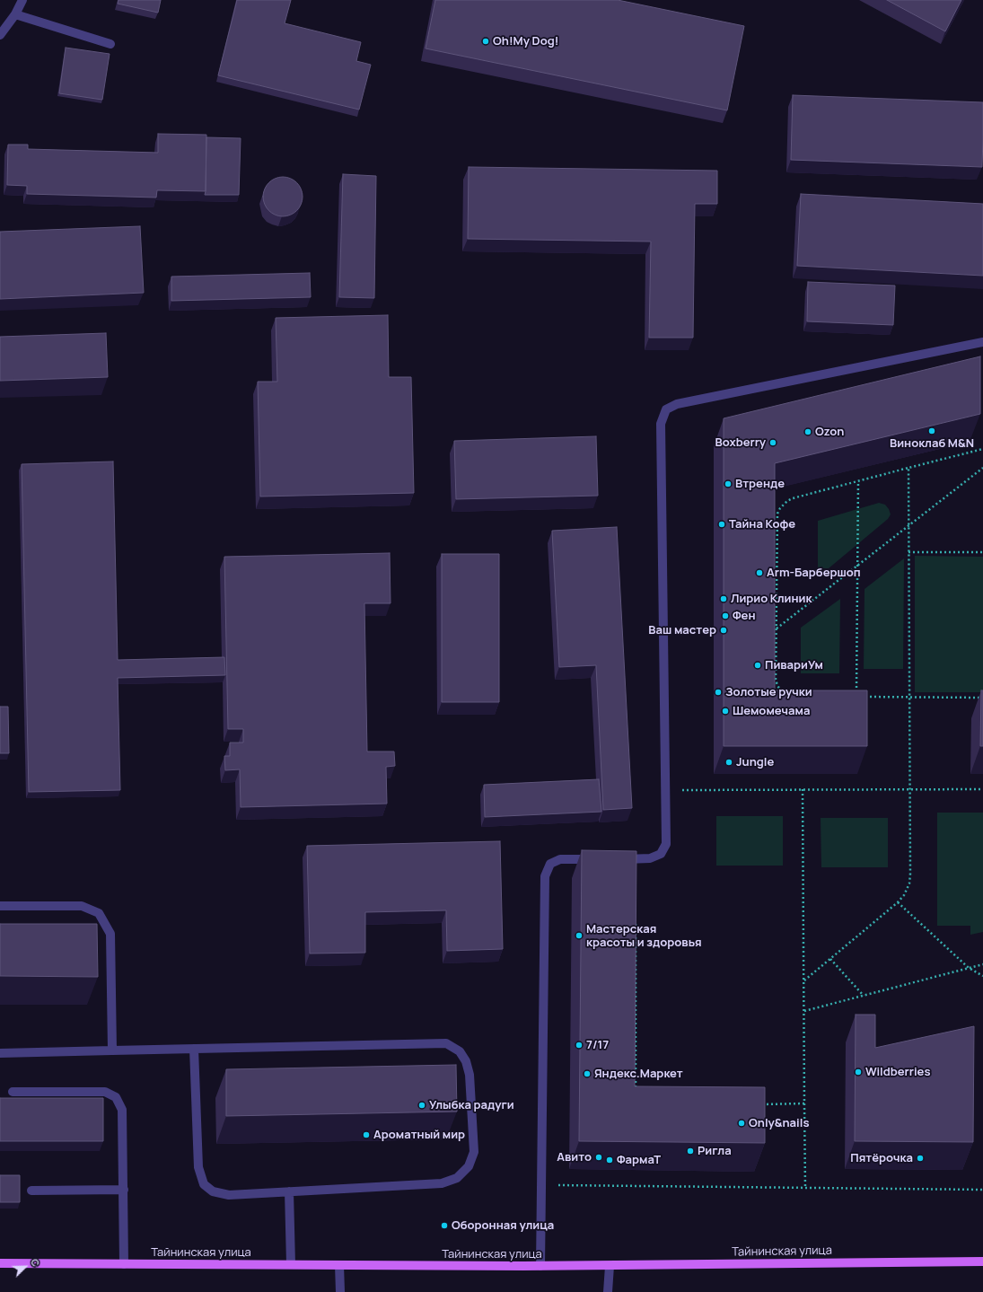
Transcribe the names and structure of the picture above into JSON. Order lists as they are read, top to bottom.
{
  "streets": {
    "main road": ["Тайнинская улица"]
  },
  "places": [
    "Oh!My Dog!",
    "Виноклаб М&N",
    "Ozon",
    "Boxberry",
    "Втренде",
    "Тайна Кофе",
    "Arm-Барбершоп",
    "Лирио Клиник",
    "Фен",
    "Ваш мастер",
    "ПивариУм",
    "Золотые ручки",
    "Шемомечама",
    "Jungle",
    "Мастерская красоты и здоровья",
    "7/17",
    "Wildberries",
    "Яндекс.Маркет",
    "Улыбка радуги",
    "Only&nails",
    "Ароматный мир",
    "Ригла",
    "Авито",
    "Пятёрочка",
    "ФармаТ",
    "Оборонная улица"
  ],
  "north": "top right"
}
